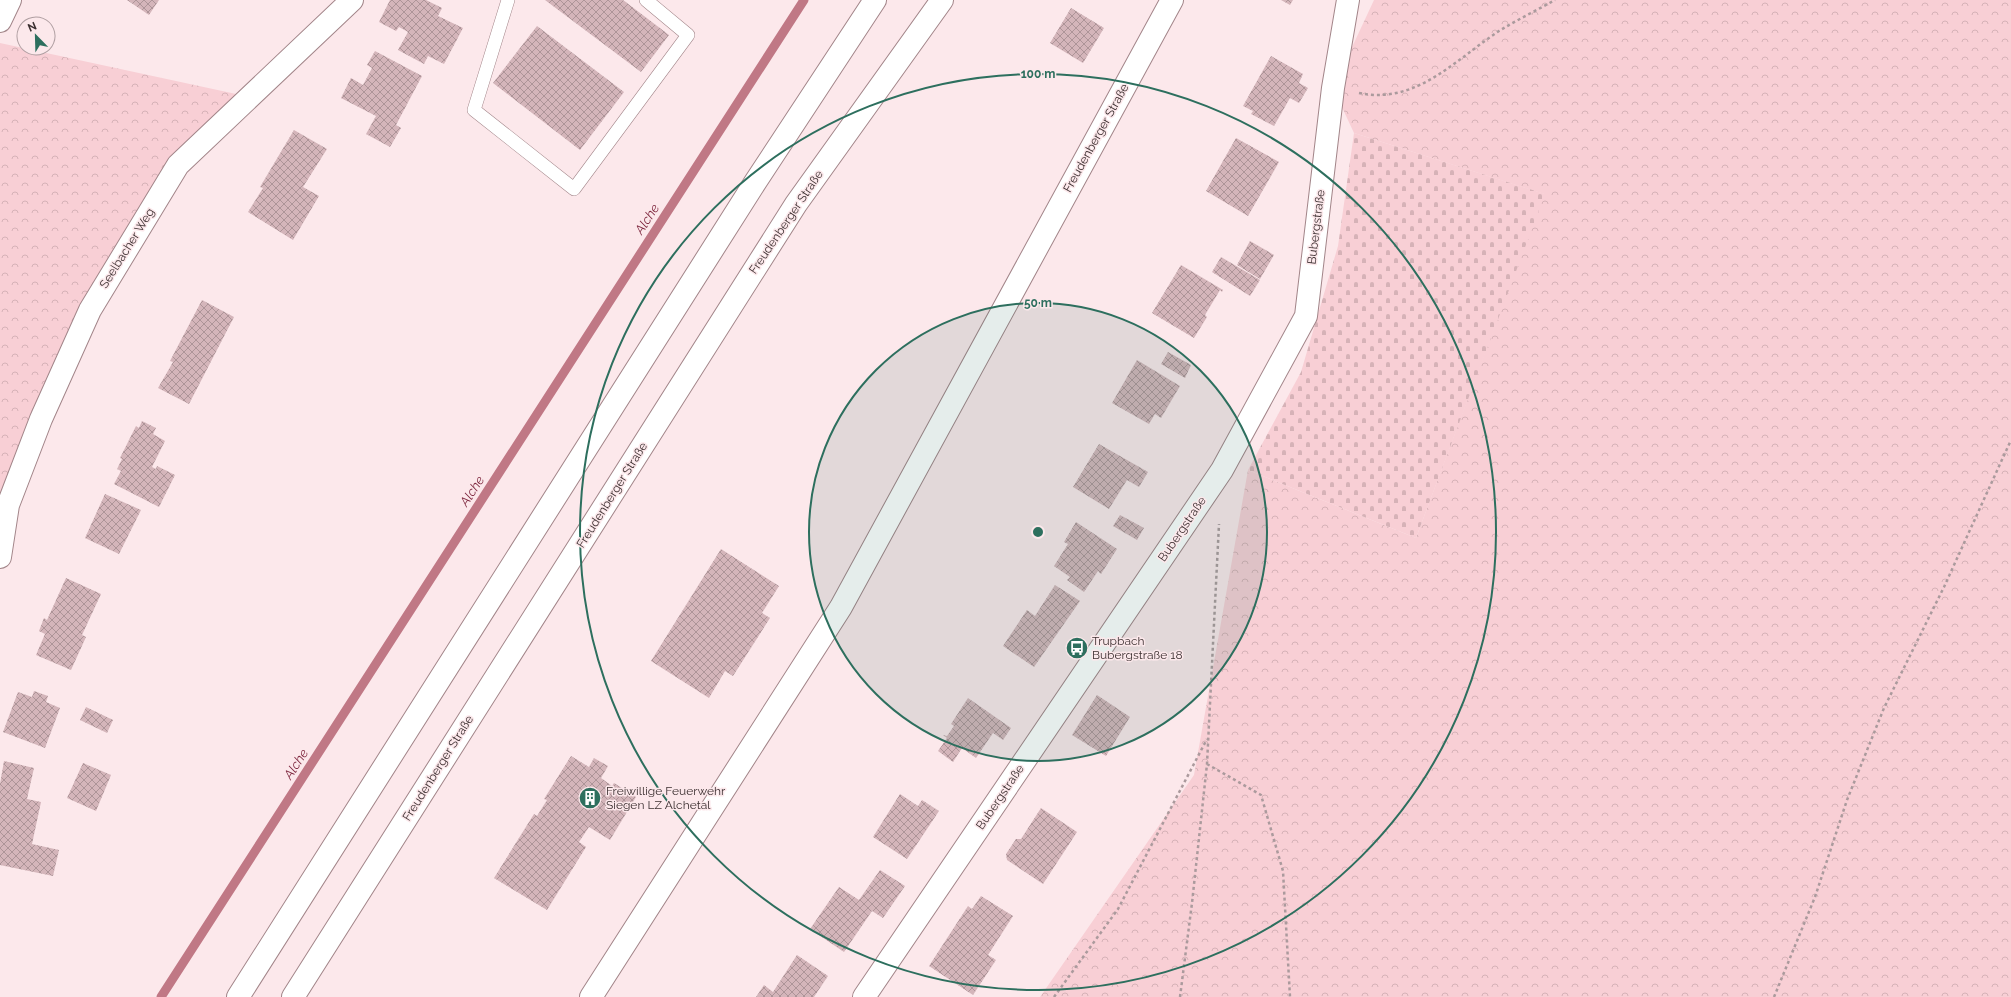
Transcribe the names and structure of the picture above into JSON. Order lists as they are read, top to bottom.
{
  "streets": {
    "street": ["Freudenberger Straße", "Bubergstraße", "Seelbacher Weg"]
  },
  "water": ["Alche"],
  "places": {
    "bus stop": ["Trupbach Bubergstraße 18"],
    "building": ["Freiwillige Feuerwehr Siegen LZ Alchetal"]
  },
  "north": "top left",
  "rings": ["100 m", "50 m"]
}
